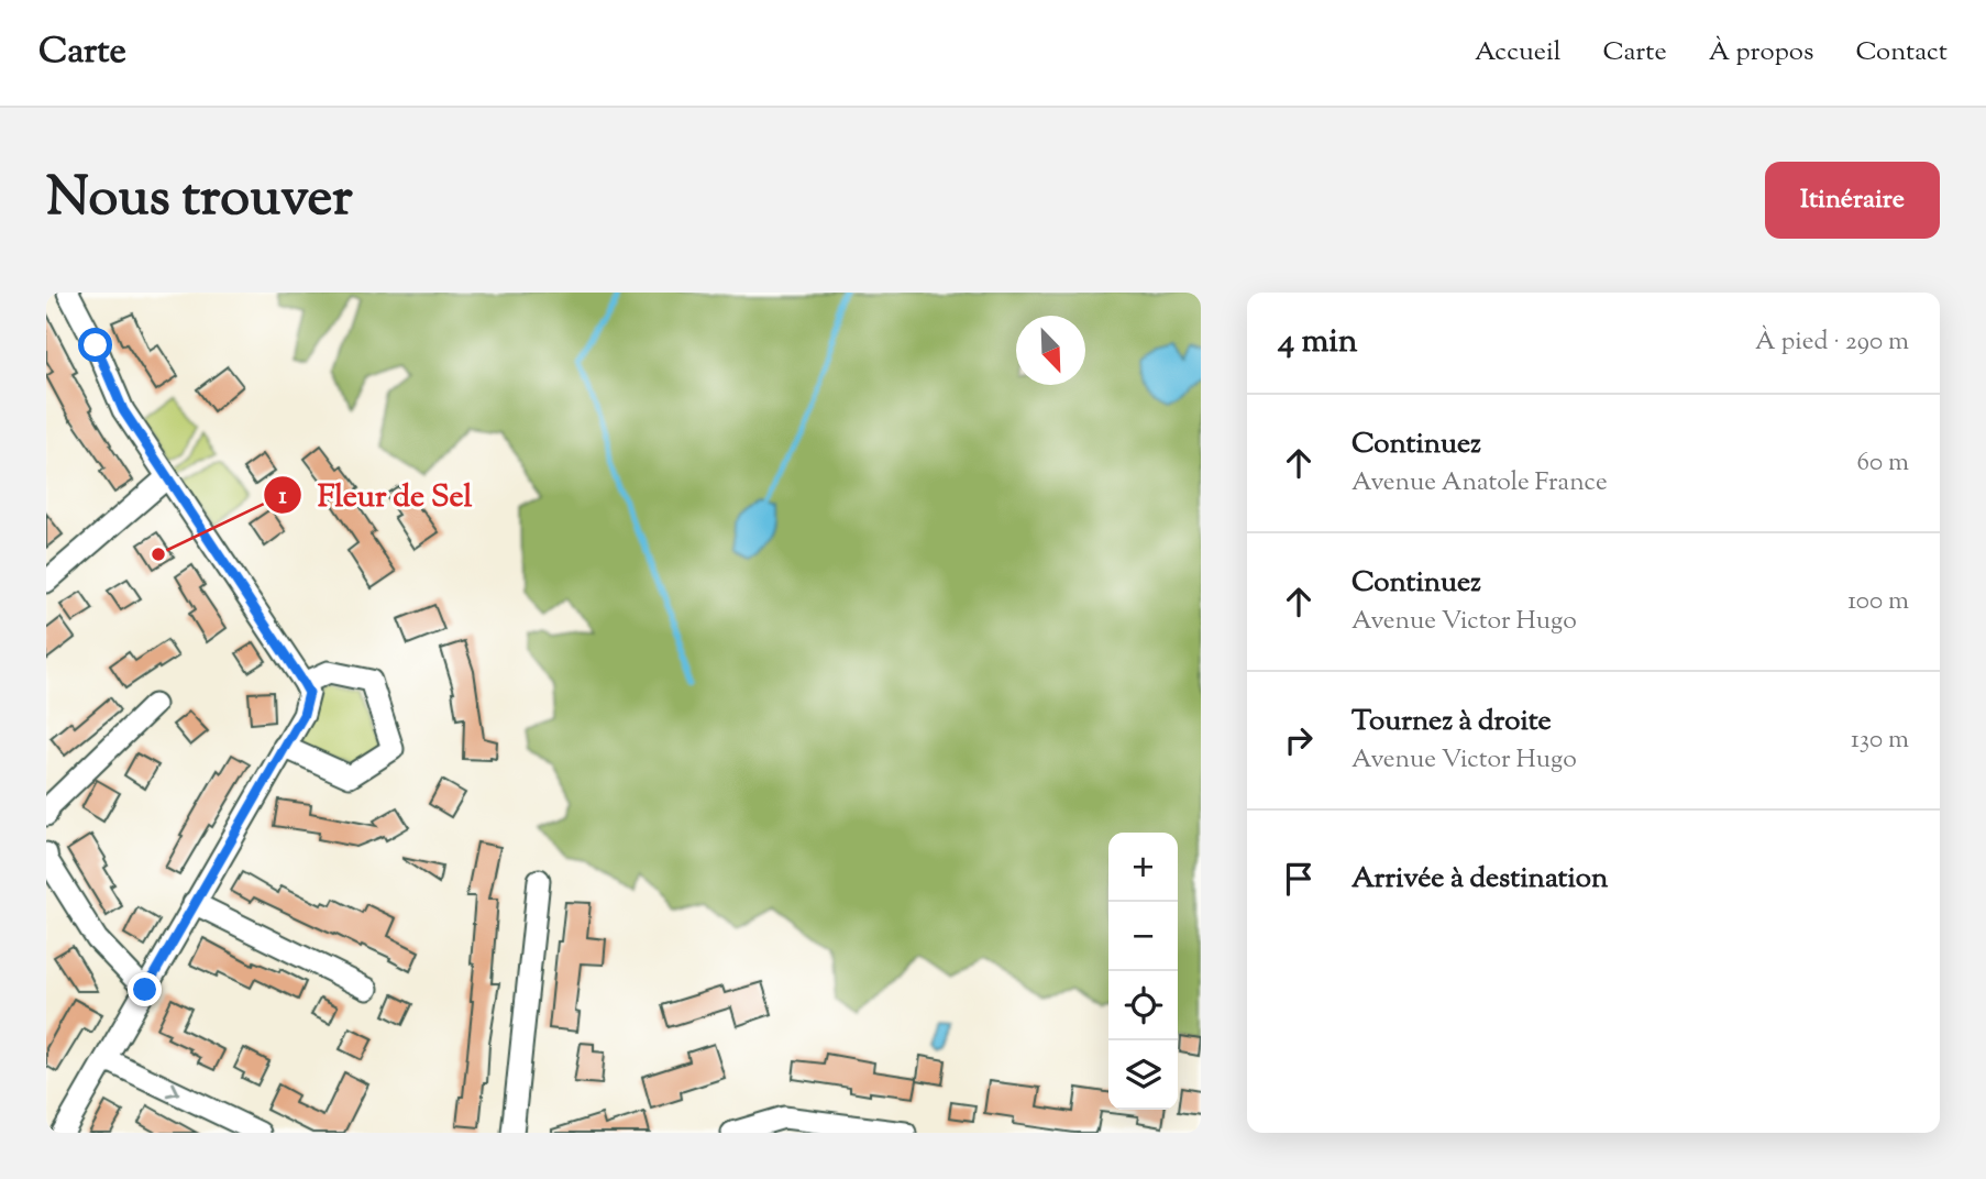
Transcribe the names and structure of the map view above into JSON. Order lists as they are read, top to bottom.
{
  "places": ["Fleur de Sel"],
  "north": "bottom right",
  "page": {
    "header": "Carte",
    "nav": [
      "Accueil",
      "Carte",
      "À propos",
      "Contact"
    ],
    "title": "Nous trouver",
    "buttons": "Itinéraire",
    "heading": ["4 min", "À pied · 290 m"],
    "list": [
      ["Continuez", "Avenue Anatole France", "60 m"],
      ["Continuez", "Avenue Victor Hugo", "100 m"],
      ["Tournez à droite", "Avenue Victor Hugo", "130 m"],
      "Arrivée à destination"
    ],
    "map_buttons": ["+", "−"]
  }
}
